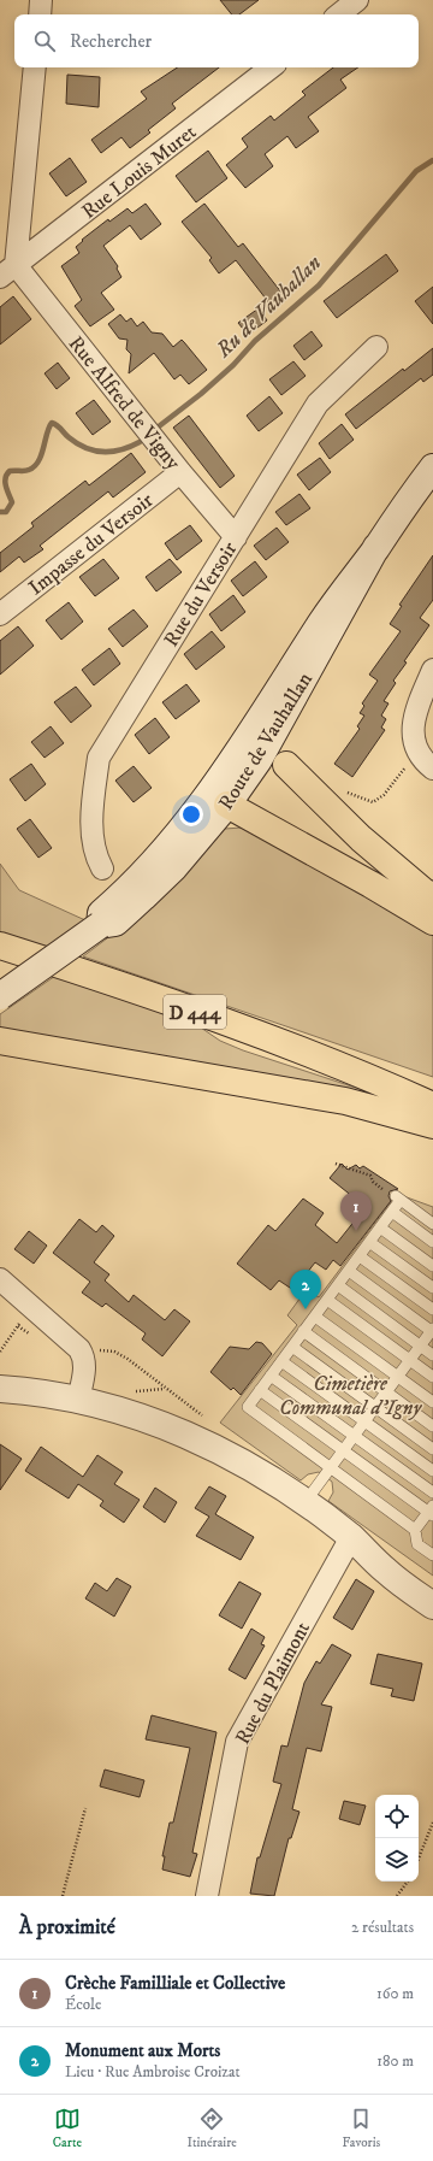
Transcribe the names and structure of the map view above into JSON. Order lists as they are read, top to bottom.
{
  "streets": {
    "main road": ["Route de Vauhallan", "D 444"],
    "street": [
      "Rue Louis Muret",
      "Rue Alfred de Vigny",
      "Impasse du Versoir",
      "Rue du Versoir",
      "Rue du Plaimont"
    ]
  },
  "crossings": [
    ["Rue Louis Muret", "Rue Alfred de Vigny"],
    ["Rue Alfred de Vigny", "Impasse du Versoir"],
    ["Rue Alfred de Vigny", "Rue du Versoir"]
  ],
  "water": ["Ru de Vauhallan"],
  "parks": ["Cimetière Communal d'Igny"],
  "page": {
    "search": "Rechercher",
    "pins": ["1", "2"],
    "heading": ["À proximité", "2 résultats"],
    "list": [
      {
        "mark": "1",
        "name": "Crèche Familliale et Collective",
        "note": "École",
        "value": "160 m"
      },
      {
        "mark": "2",
        "name": "Monument aux Morts",
        "note": "Lieu · Rue Ambroise Croizat",
        "value": "180 m"
      }
    ],
    "nav": ["Carte", "Itinéraire", "Favoris"]
  }
}
